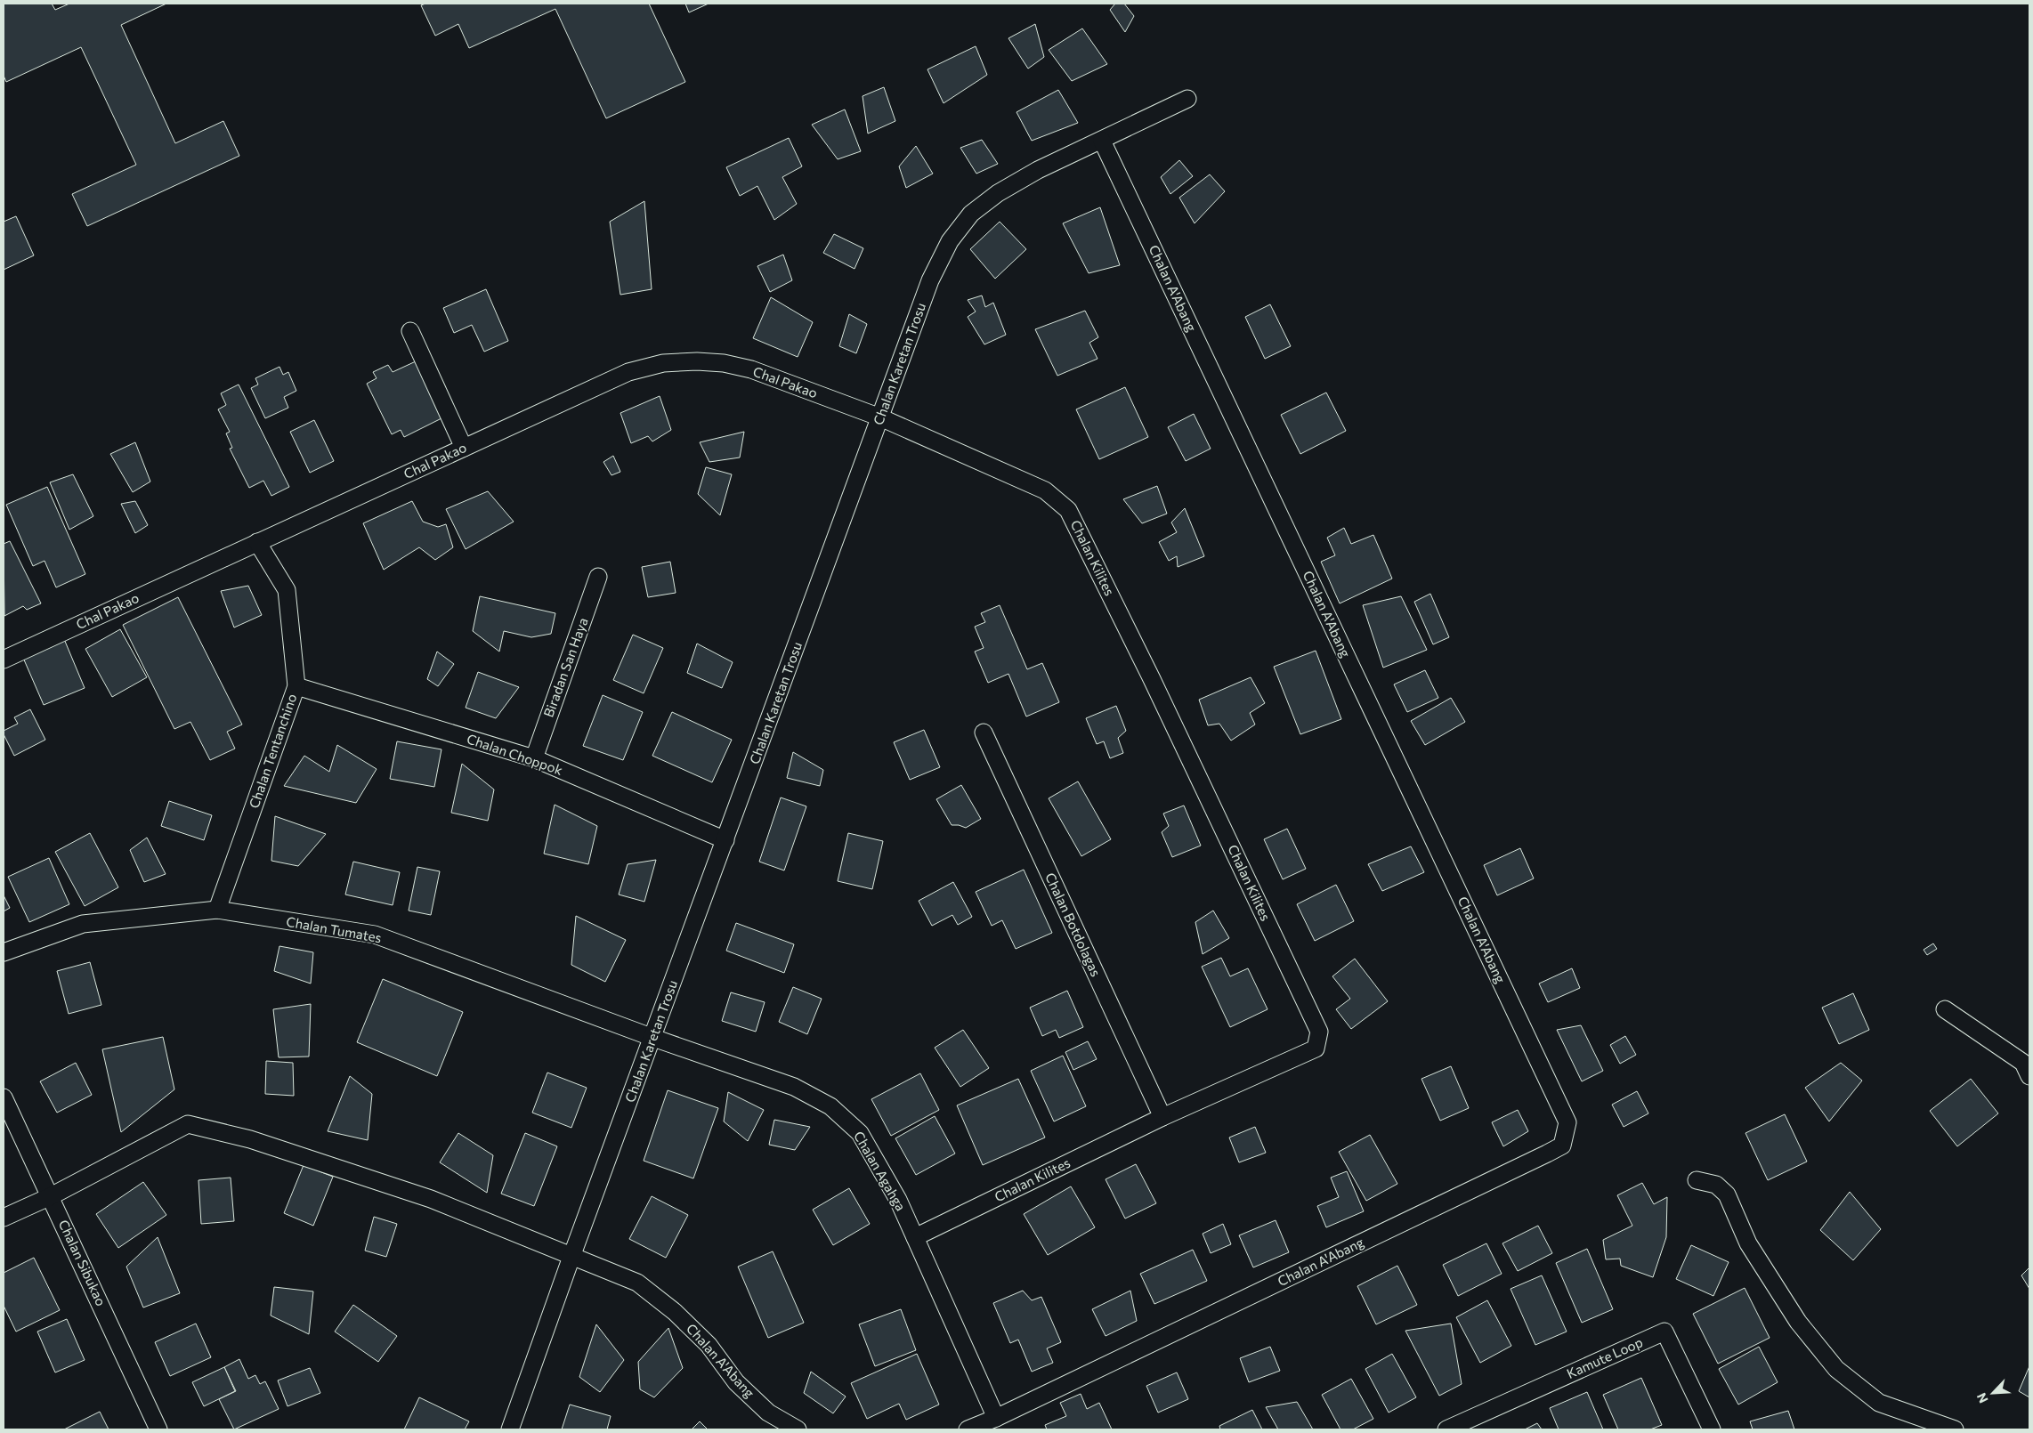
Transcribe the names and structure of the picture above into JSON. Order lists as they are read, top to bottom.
{
  "streets": {
    "street": [
      "Chalan A'Abang",
      "Chalan Karetan Trosu",
      "Chal Pakao",
      "Chalan Kilites",
      "Biradan San Haya",
      "Chalan Tentanchino",
      "Chalan Choppok",
      "Chalan Botdolagas",
      "Chalan Tumates",
      "Chalan Agahga",
      "Chalan Sibukao",
      "Kamute Loop"
    ]
  },
  "crossings": [
    ["Chalan A'Abang", "Chalan Karetan Trosu"],
    ["Chalan A'Abang", "Chalan Agahga"],
    ["Chalan A'Abang", "Chalan Sibukao"],
    ["Chalan Karetan Trosu", "Chal Pakao"],
    ["Chalan Karetan Trosu", "Chalan Kilites"],
    ["Chalan Karetan Trosu", "Chalan Choppok"],
    ["Chalan Karetan Trosu", "Chalan Tumates"],
    ["Chalan Karetan Trosu", "Chalan Agahga"],
    ["Chal Pakao", "Chalan Kilites"],
    ["Chal Pakao", "Chalan Tentanchino"],
    ["Chalan Kilites", "Chalan Botdolagas"],
    ["Chalan Kilites", "Chalan Agahga"],
    ["Biradan San Haya", "Chalan Choppok"],
    ["Chalan Tentanchino", "Chalan Choppok"],
    ["Chalan Tentanchino", "Chalan Tumates"],
    ["Chalan Tumates", "Chalan Agahga"]
  ],
  "north": "bottom left"
}
